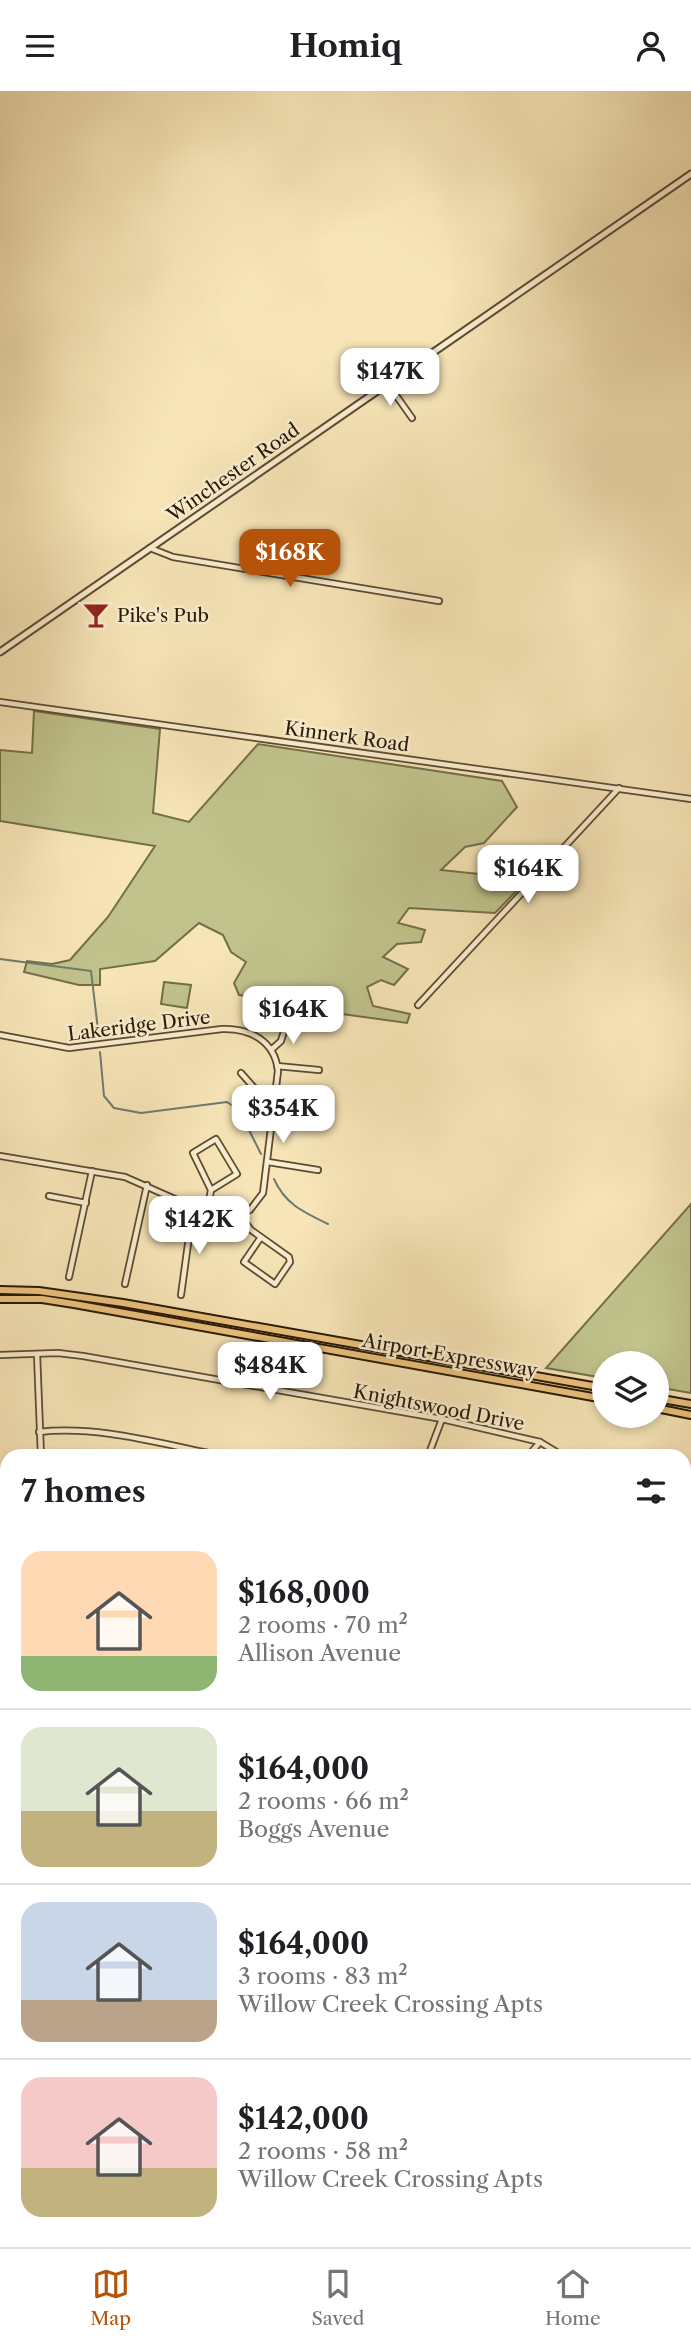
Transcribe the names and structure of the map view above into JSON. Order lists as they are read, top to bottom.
{
  "streets": {
    "main road": ["Airport Expressway"],
    "street": [
      "Winchester Road",
      "Kinnerk Road",
      "Lakeridge Drive",
      "Knightswood Drive"
    ]
  },
  "places": {
    "bar": ["Pike's Pub"]
  },
  "page": {
    "header": "Homiq",
    "price": [
      "$147K",
      "$168K",
      "$164K",
      "$164K",
      "$354K",
      "$142K",
      "$484K"
    ],
    "heading": "7 homes",
    "list": [
      {
        "name": "$168,000",
        "note": "2 rooms · 70 m² · Allison Avenue"
      },
      {
        "name": "$164,000",
        "note": "2 rooms · 66 m² · Boggs Avenue"
      },
      {
        "name": "$164,000",
        "note": "3 rooms · 83 m² · Willow Creek Crossing Apts"
      },
      {
        "name": "$142,000",
        "note": "2 rooms · 58 m² · Willow Creek Crossing Apts"
      }
    ],
    "tabs": ["Map", "Saved", "Home"]
  }
}
